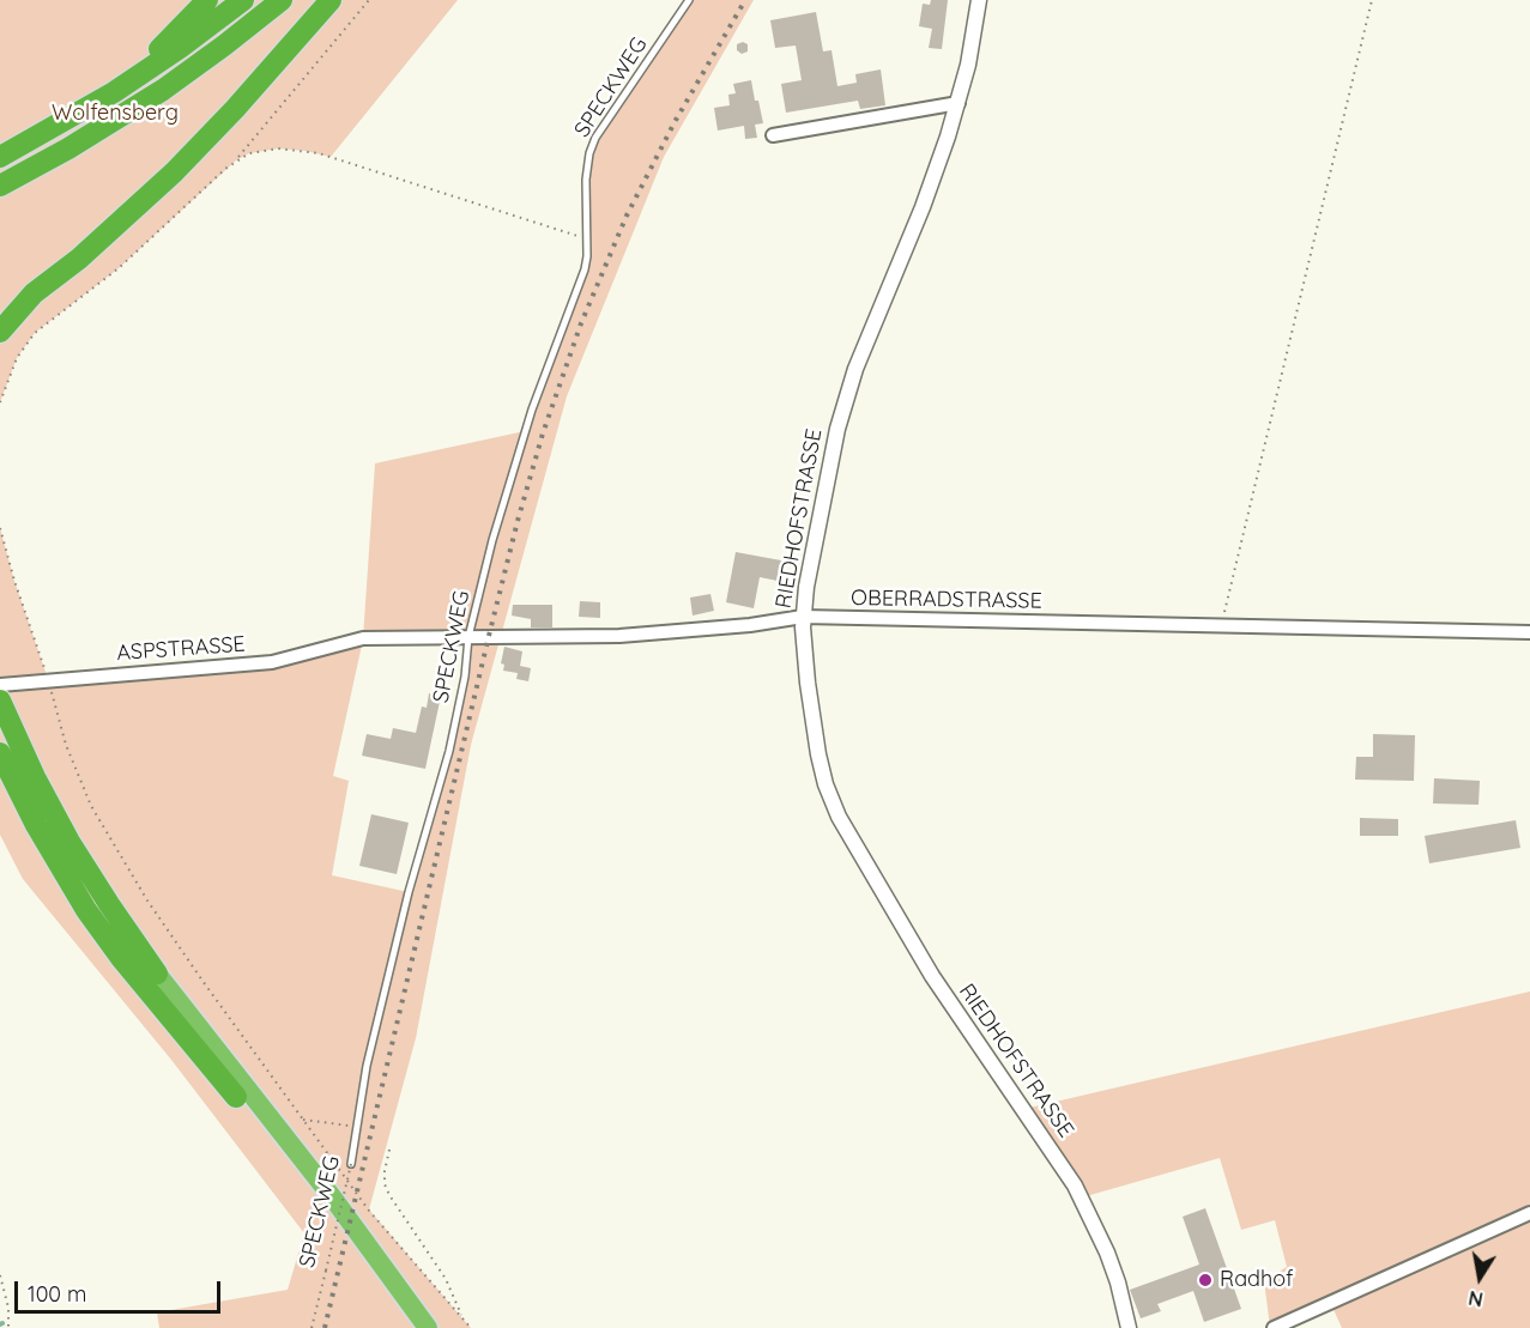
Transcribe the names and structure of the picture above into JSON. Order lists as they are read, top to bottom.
{
  "streets": {
    "street": ["RIEDHOFSTRASSE", "OBERRADSTRASSE", "ASPSTRASSE"],
    "lane": ["SPECKWEG"]
  },
  "crossings": [
    ["SPECKWEG", "OBERRADSTRASSE"],
    ["RIEDHOFSTRASSE", "OBERRADSTRASSE"],
    ["OBERRADSTRASSE", "ASPSTRASSE"]
  ],
  "parks": ["Wolfensberg"],
  "places": ["Radhof"],
  "scale_bar": "100 m",
  "north": "bottom"
}
